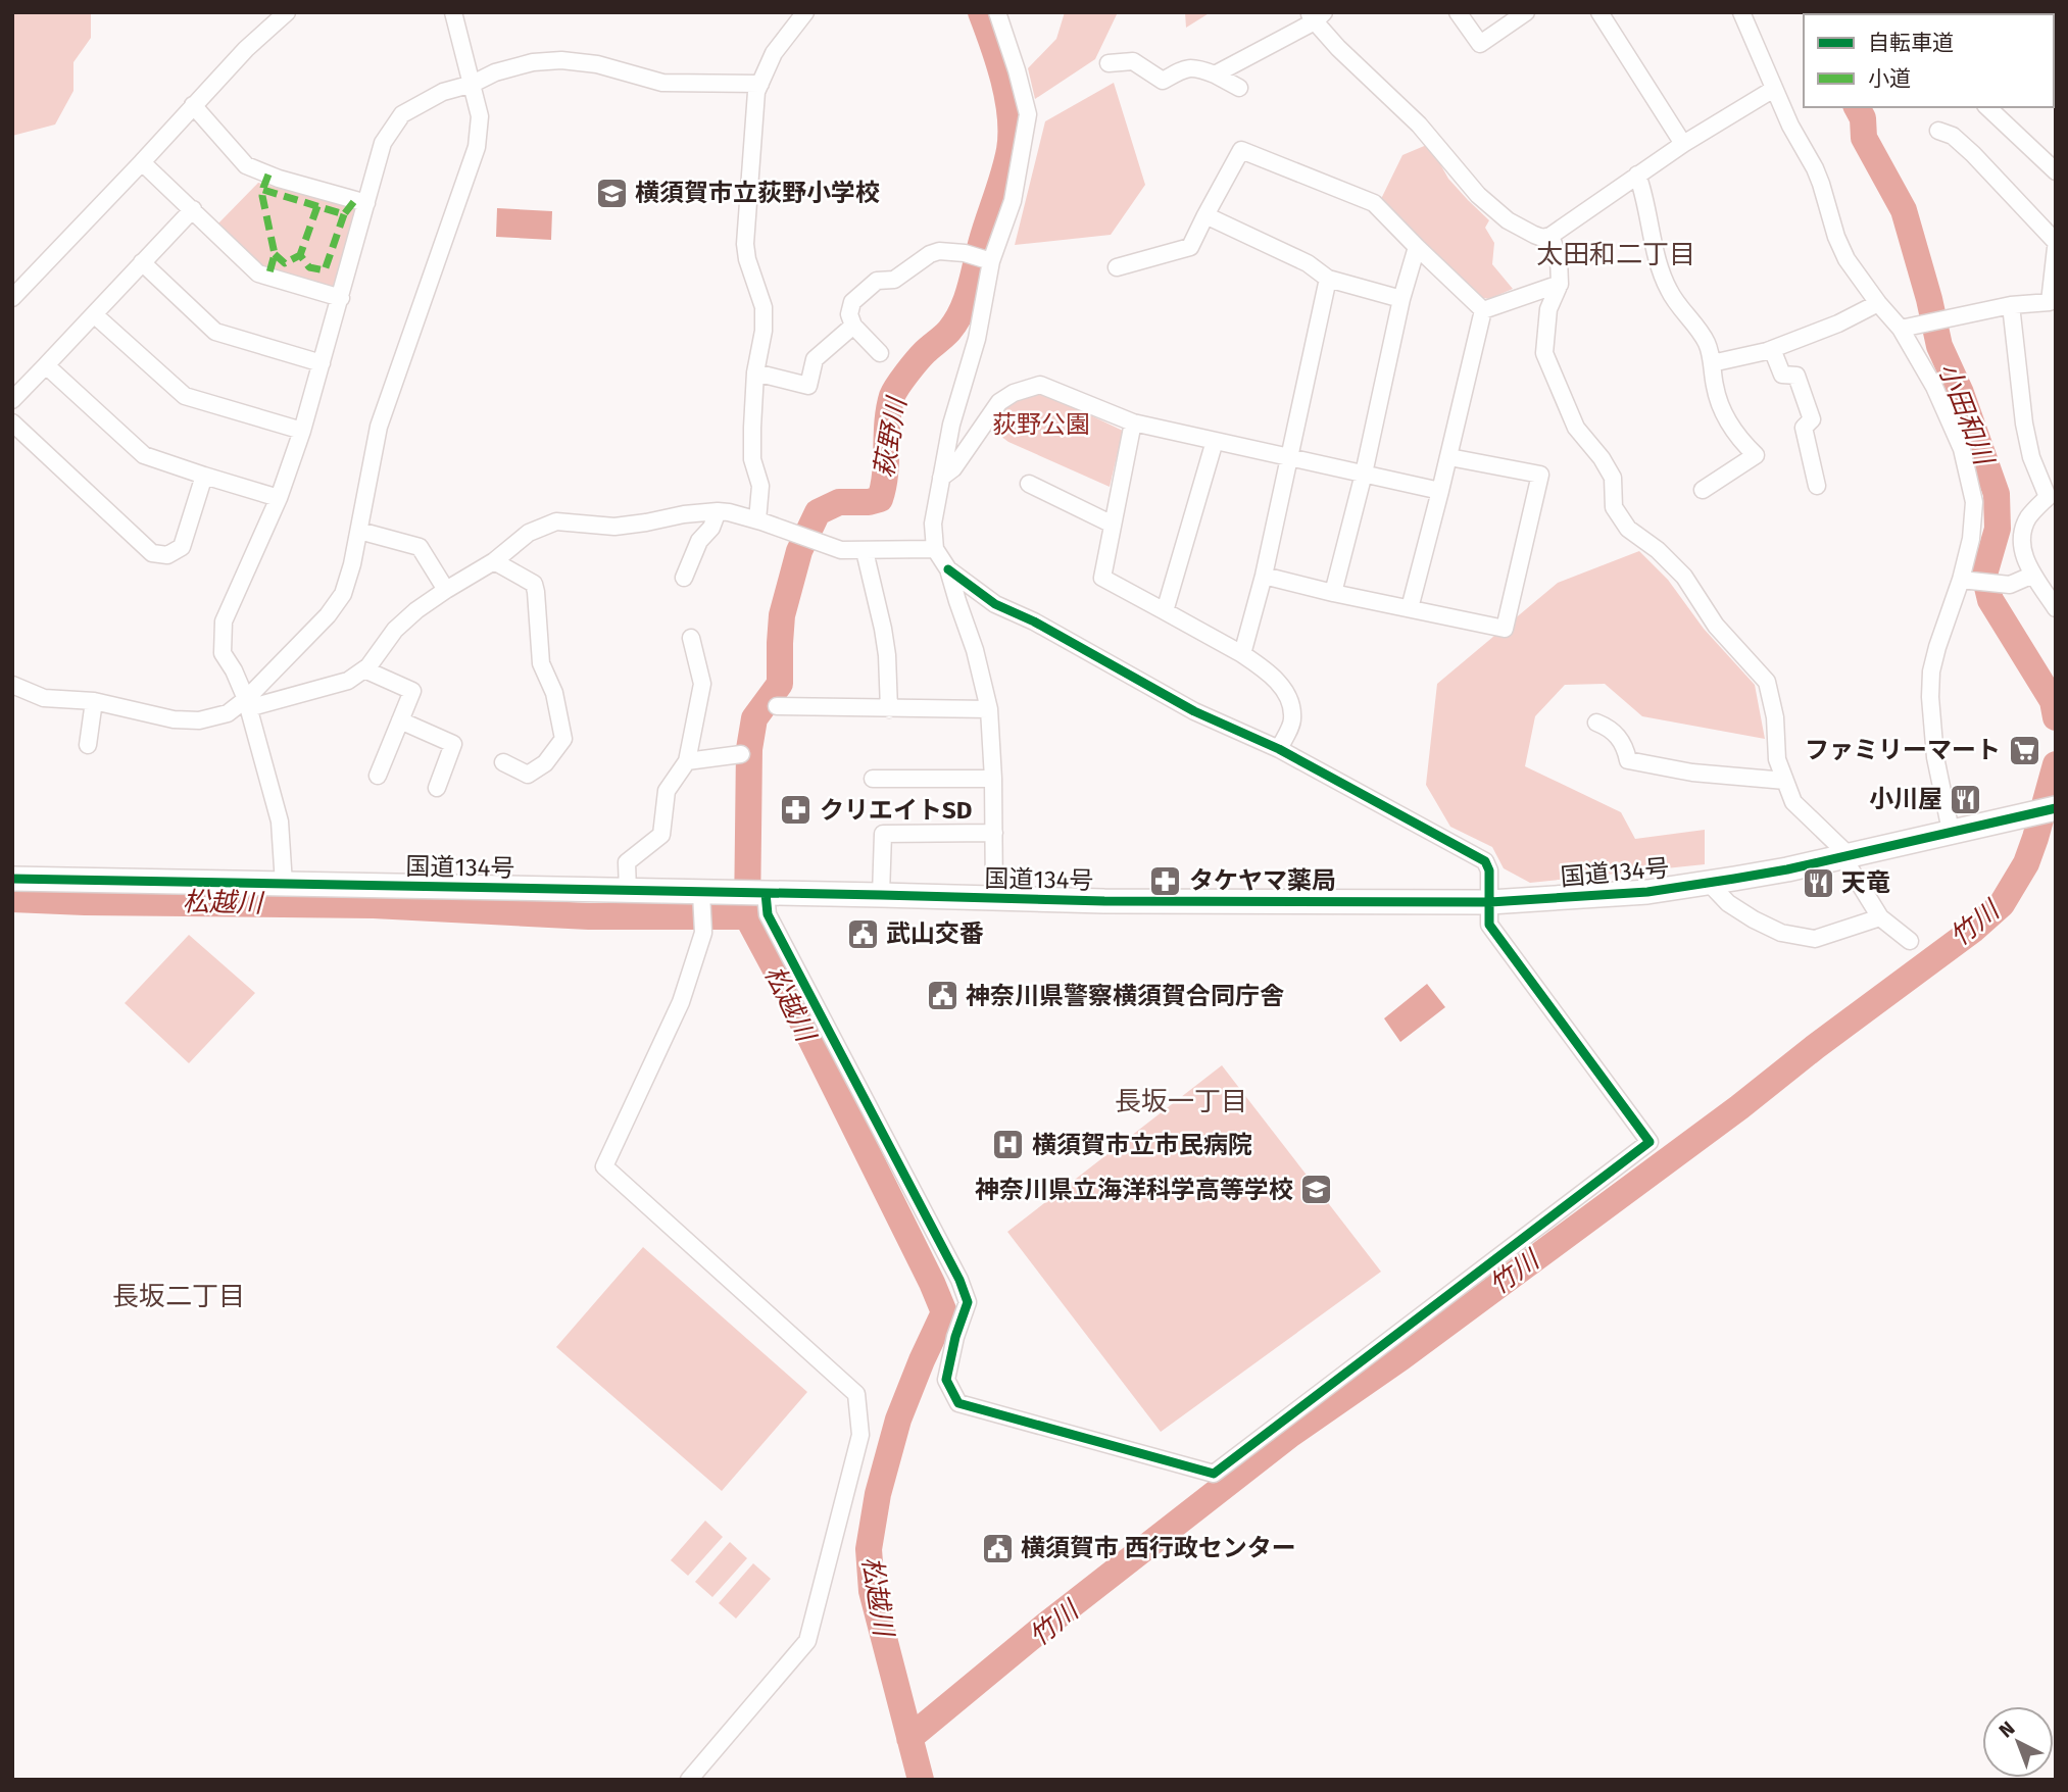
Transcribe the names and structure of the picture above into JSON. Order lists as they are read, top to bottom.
{
  "streets": {
    "highway": ["国道134号"]
  },
  "districts": ["太田和二丁目", "長坂一丁目", "長坂二丁目"],
  "water": [
    "小田和川",
    "萩野川",
    "松越川",
    "竹川"
  ],
  "parks": ["荻野公園"],
  "places": {
    "school or university": ["横須賀市立荻野小学校", "神奈川県立海洋科学高等学校"],
    "supermarket": ["ファミリーマート"],
    "restaurant": ["小川屋", "天竜"],
    "pharmacy": ["クリエイトSD", "タケヤマ薬局"],
    "public building": ["武山交番", "神奈川県警察横須賀合同庁舎", "横須賀市 西行政センター"],
    "hospital": ["横須賀市立市民病院"]
  },
  "legend": ["自転車道", "小道"],
  "north": "top left"
}
